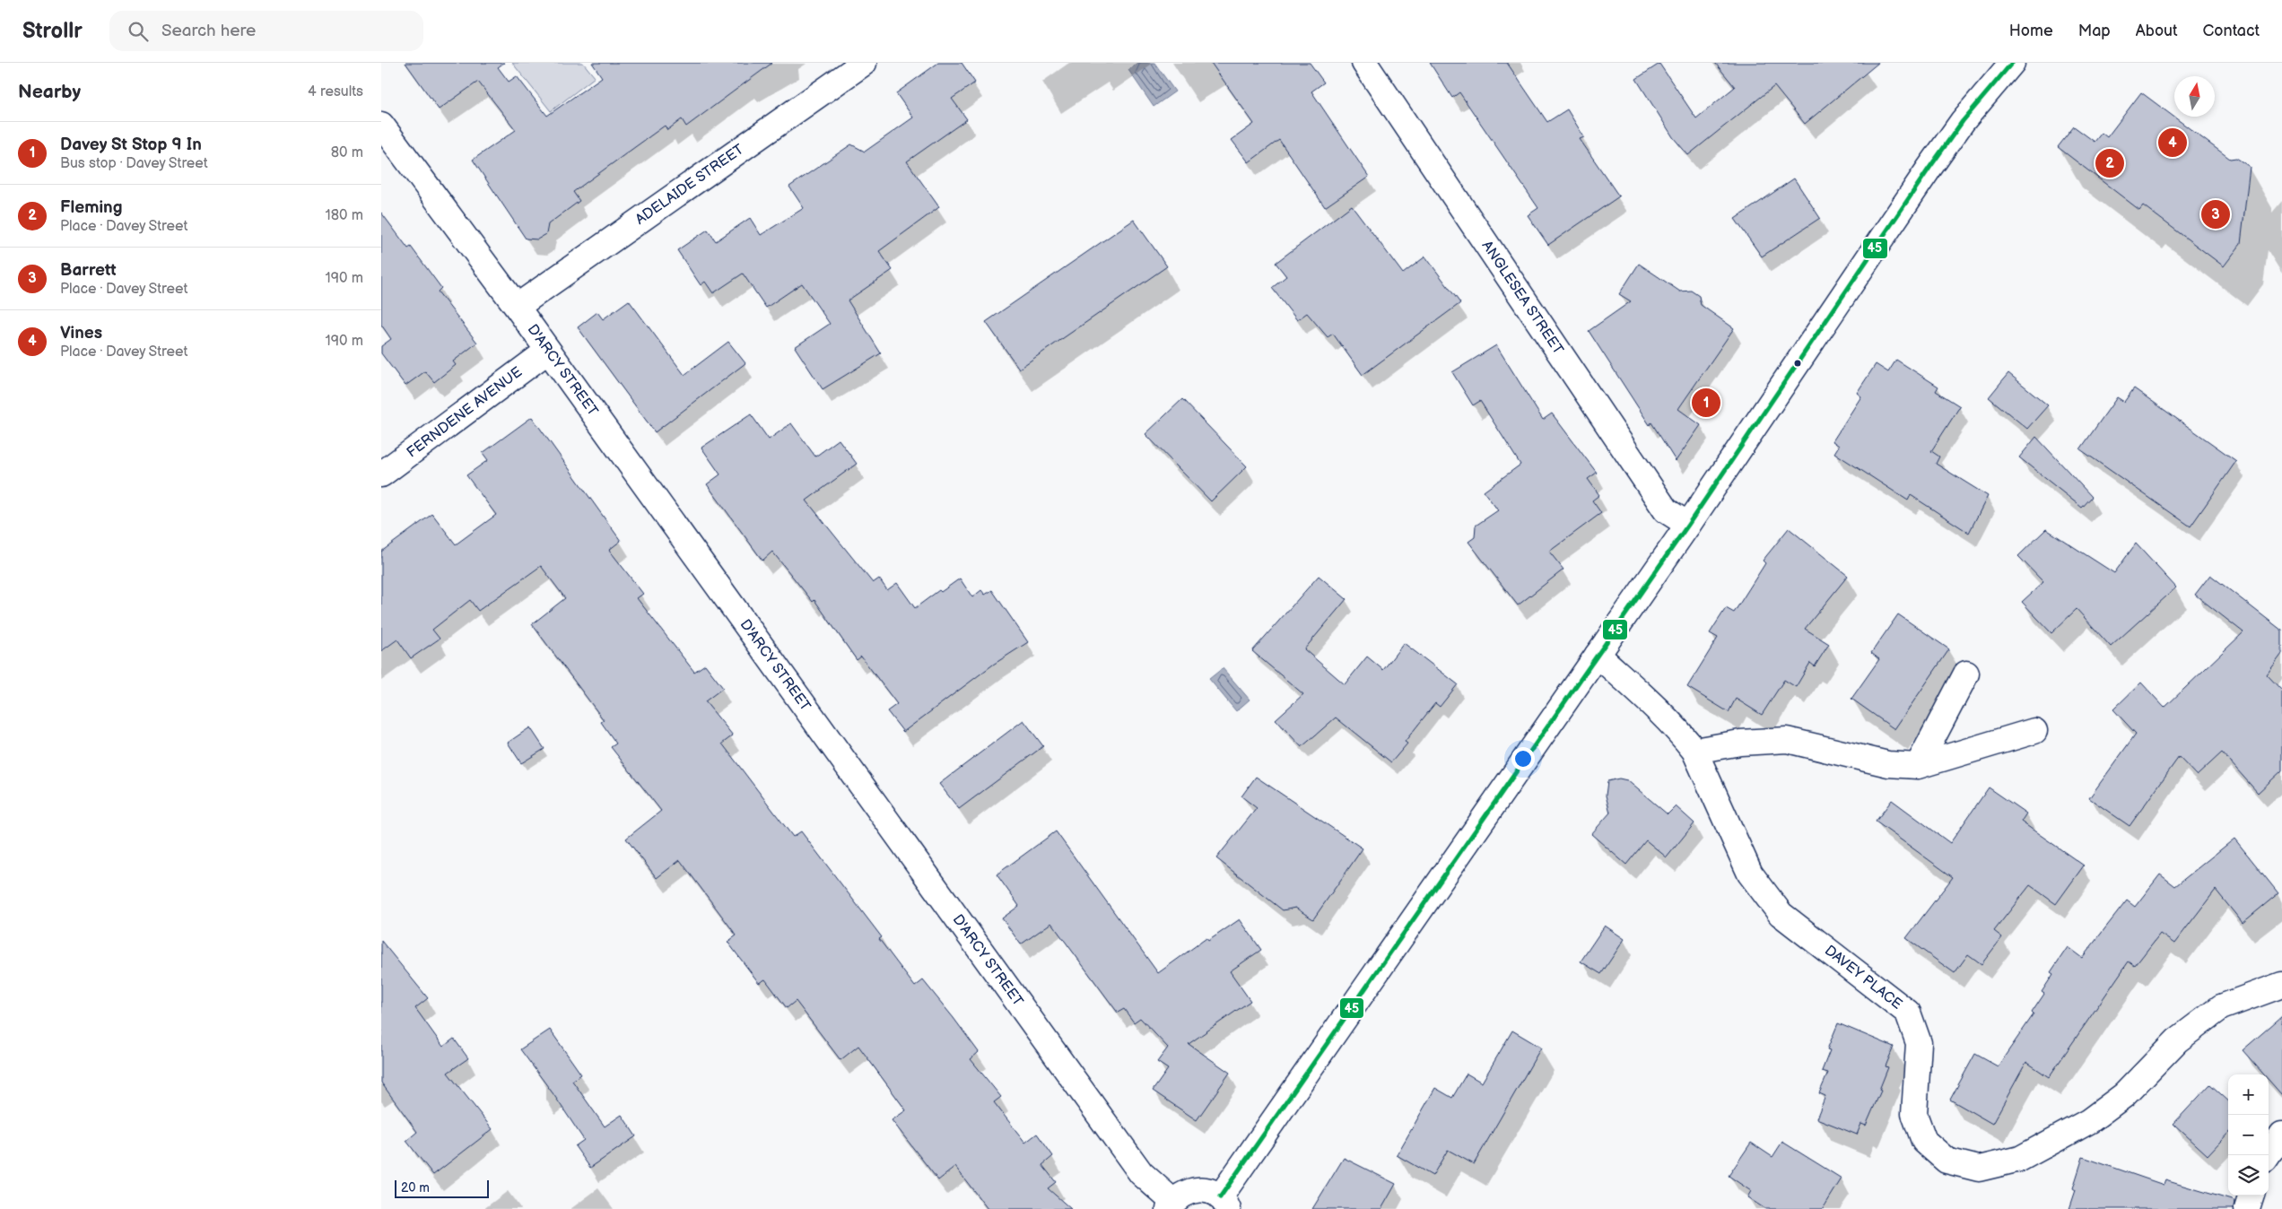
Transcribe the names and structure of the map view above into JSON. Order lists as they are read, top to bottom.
{
  "streets": {
    "street": [
      "ADELAIDE STREET",
      "ANGLESEA STREET",
      "D'ARCY STREET",
      "FERNDENE AVENUE",
      "DAVEY PLACE"
    ]
  },
  "crossings": [
    ["ADELAIDE STREET", "D'ARCY STREET"],
    ["D'ARCY STREET", "FERNDENE AVENUE"]
  ],
  "lines": ["transit line 45"],
  "scale_bar": "20 m",
  "north": "top",
  "page": {
    "header": "Strollr",
    "search": "Search here",
    "nav": [
      "Home",
      "Map",
      "About",
      "Contact"
    ],
    "heading": ["Nearby", "4 results"],
    "list": [
      {
        "mark": "1",
        "name": "Davey St Stop 9 In",
        "note": "Bus stop · Davey Street",
        "value": "80 m"
      },
      {
        "mark": "2",
        "name": "Fleming",
        "note": "Place · Davey Street",
        "value": "180 m"
      },
      {
        "mark": "3",
        "name": "Barrett",
        "note": "Place · Davey Street",
        "value": "190 m"
      },
      {
        "mark": "4",
        "name": "Vines",
        "note": "Place · Davey Street",
        "value": "190 m"
      }
    ],
    "pins": [
      "4",
      "2",
      "3",
      "1"
    ],
    "map_buttons": ["+", "−"],
    "scale": "20 m"
  }
}
